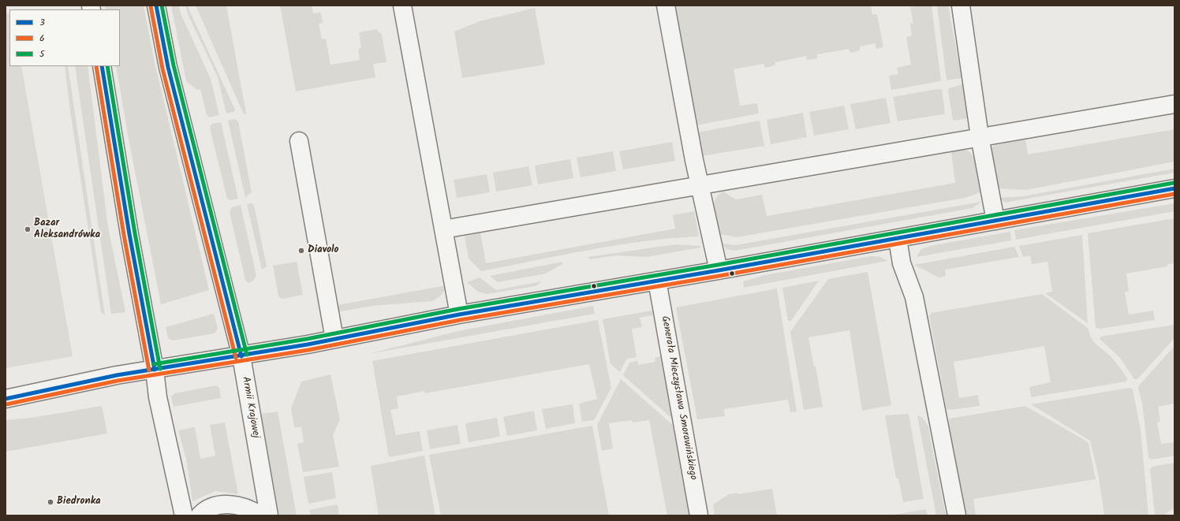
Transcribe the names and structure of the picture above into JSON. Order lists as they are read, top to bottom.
{
  "streets": {
    "street": ["Generała Mieczysława Smorawińskiego", "Armii Krajowej"]
  },
  "places": ["Bazar Aleksandrówka", "Diavolo", "Biedronka"],
  "lines": ["transit line 3", "transit line 5", "transit line 6"],
  "legend": ["3", "6", "5"]
}
